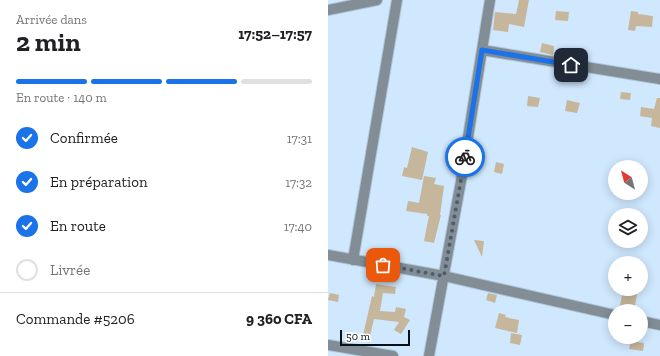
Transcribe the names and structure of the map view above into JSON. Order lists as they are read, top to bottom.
{
  "scale_bar": "50 m",
  "north": "top left",
  "page": {
    "heading": ["2 min", "Arrivée dans", "17:52–17:57"],
    "panel": ["Commande #5206", "9 360 CFA"],
    "bar": "En route · 140 m",
    "list": [
      ["Confirmée", "17:31"],
      ["En préparation", "17:32"],
      ["En route", "17:40"],
      "Livrée"
    ],
    "map_buttons": ["+", "−"],
    "scale": "50 m"
  }
}
